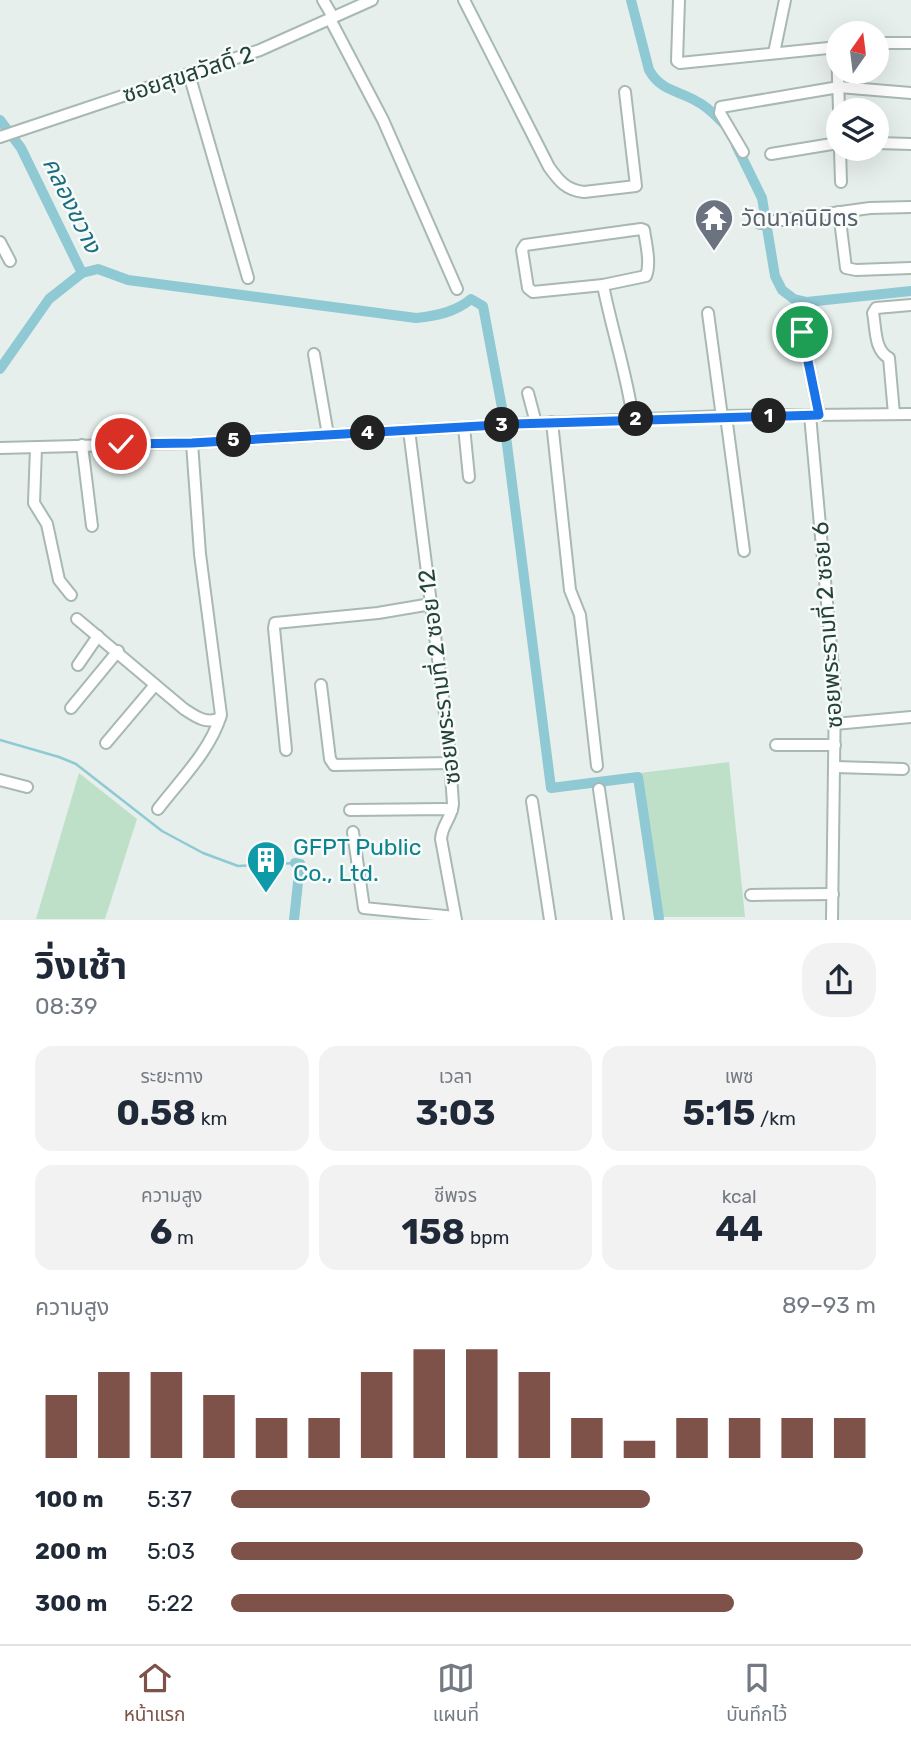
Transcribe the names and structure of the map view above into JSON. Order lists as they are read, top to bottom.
{
  "streets": {
    "street": ["ซอยสุขสวัสดิ์ 2", "ซอยพระรามที่ 2 ซอย 6", "ซอยพระรามที่ 2 ซอย 12"]
  },
  "water": ["คลองขวาง"],
  "places": {
    "temple": ["วัดนาคนิมิตร"],
    "building": ["GFPT Public Co., Ltd."]
  },
  "north": "top",
  "page": {
    "pins": [
      "1",
      "2",
      "3",
      "4",
      "5"
    ],
    "heading": ["วิ่งเช้า", "08:39"],
    "stats": [
      ["ระยะทาง", "0.58 km"],
      ["เวลา", "3:03"],
      ["เพซ", "5:15 /km"],
      ["ความสูง", "6 m"],
      ["ชีพจร", "158 bpm"],
      ["kcal", "44"]
    ],
    "chart": ["ความสูง", "89–93 m"],
    "list": [
      {
        "name": "100 m",
        "note": "5:37"
      },
      {
        "name": "200 m",
        "note": "5:03"
      },
      {
        "name": "300 m",
        "note": "5:22"
      }
    ],
    "tabs": ["หน้าแรก", "แผนที่", "บันทึกไว้"]
  }
}
